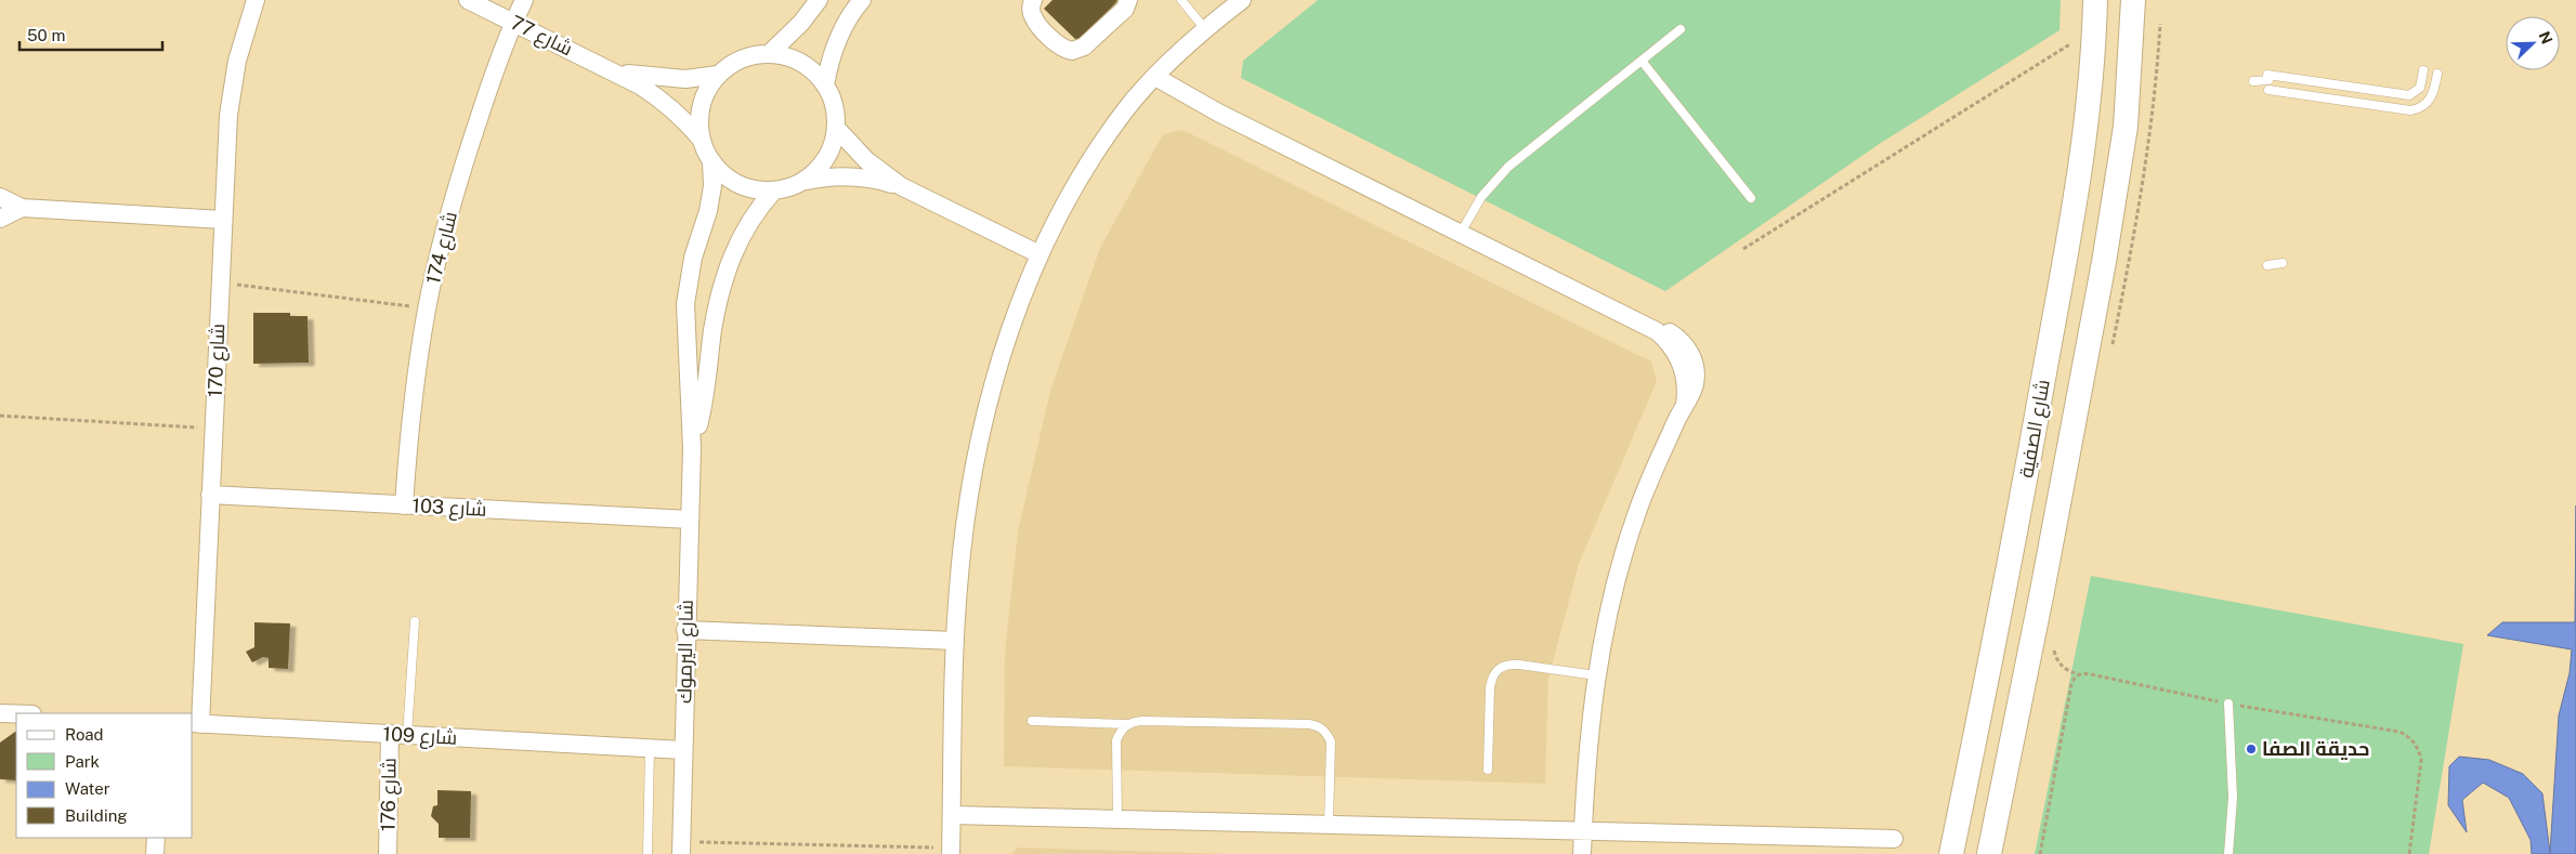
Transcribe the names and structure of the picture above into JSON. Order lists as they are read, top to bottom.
{
  "streets": {
    "main road": ["شارع الصفية"],
    "street": [
      "شارع 77",
      "شارع 174",
      "شارع 170",
      "شارع 103",
      "شارع اليرموك",
      "شارع 109",
      "شارع 176"
    ]
  },
  "crossings": [
    ["شارع 77", "شارع 174"],
    ["شارع 77", "شارع اليرموك"],
    ["شارع 174", "شارع 103"],
    ["شارع 170", "شارع 103"],
    ["شارع 170", "شارع 109"],
    ["شارع 103", "شارع اليرموك"],
    ["شارع اليرموك", "شارع 109"],
    ["شارع 109", "شارع 176"]
  ],
  "places": ["حديقة الصفا"],
  "legend": [
    "Road",
    "Park",
    "Water",
    "Building"
  ],
  "scale_bar": "50 m",
  "north": "top right"
}
